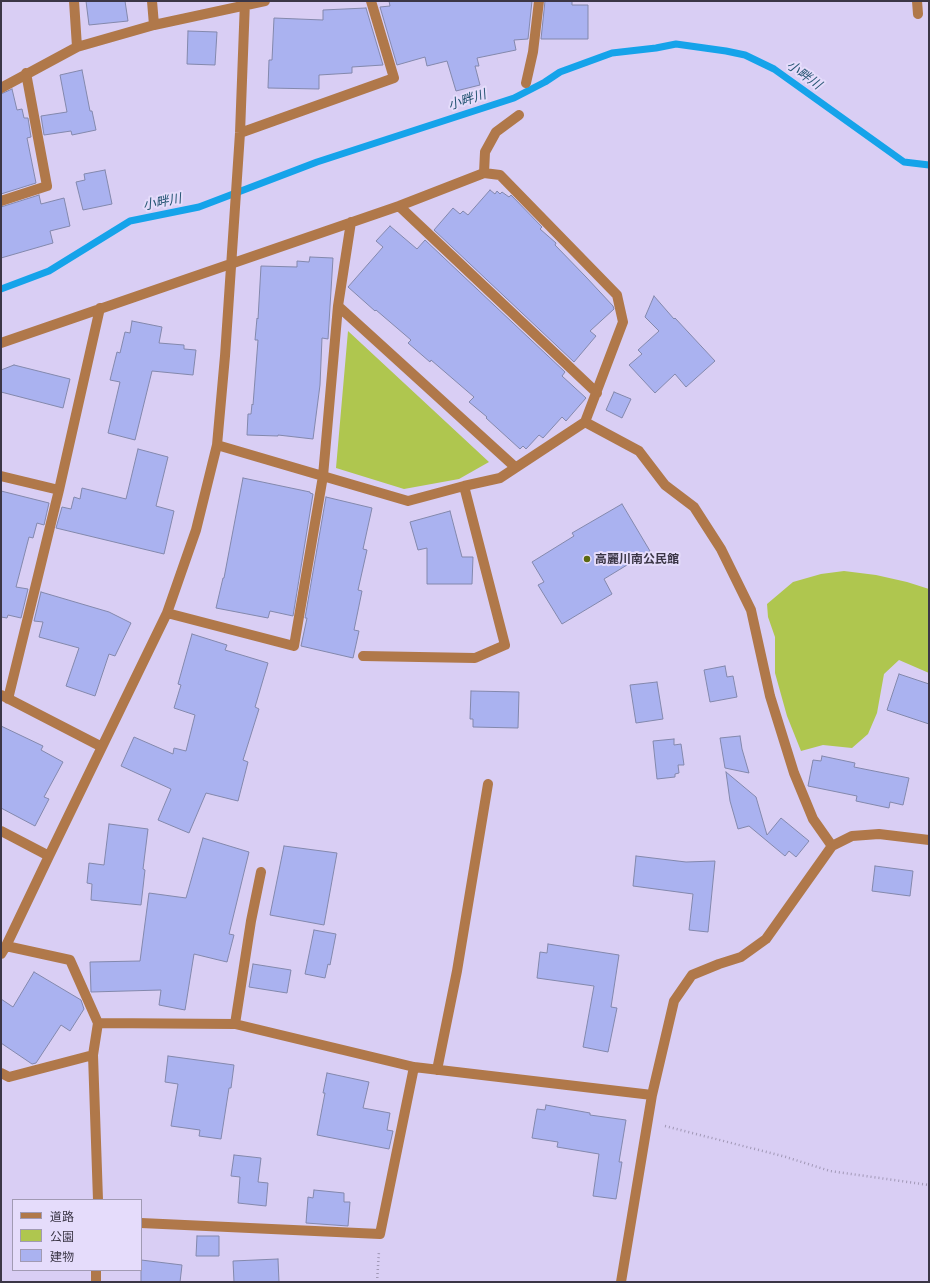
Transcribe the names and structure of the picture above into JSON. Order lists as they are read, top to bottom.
{
  "water": ["小畔川"],
  "places": ["高麗川南公民館"],
  "legend": ["道路", "公園", "建物"]
}
